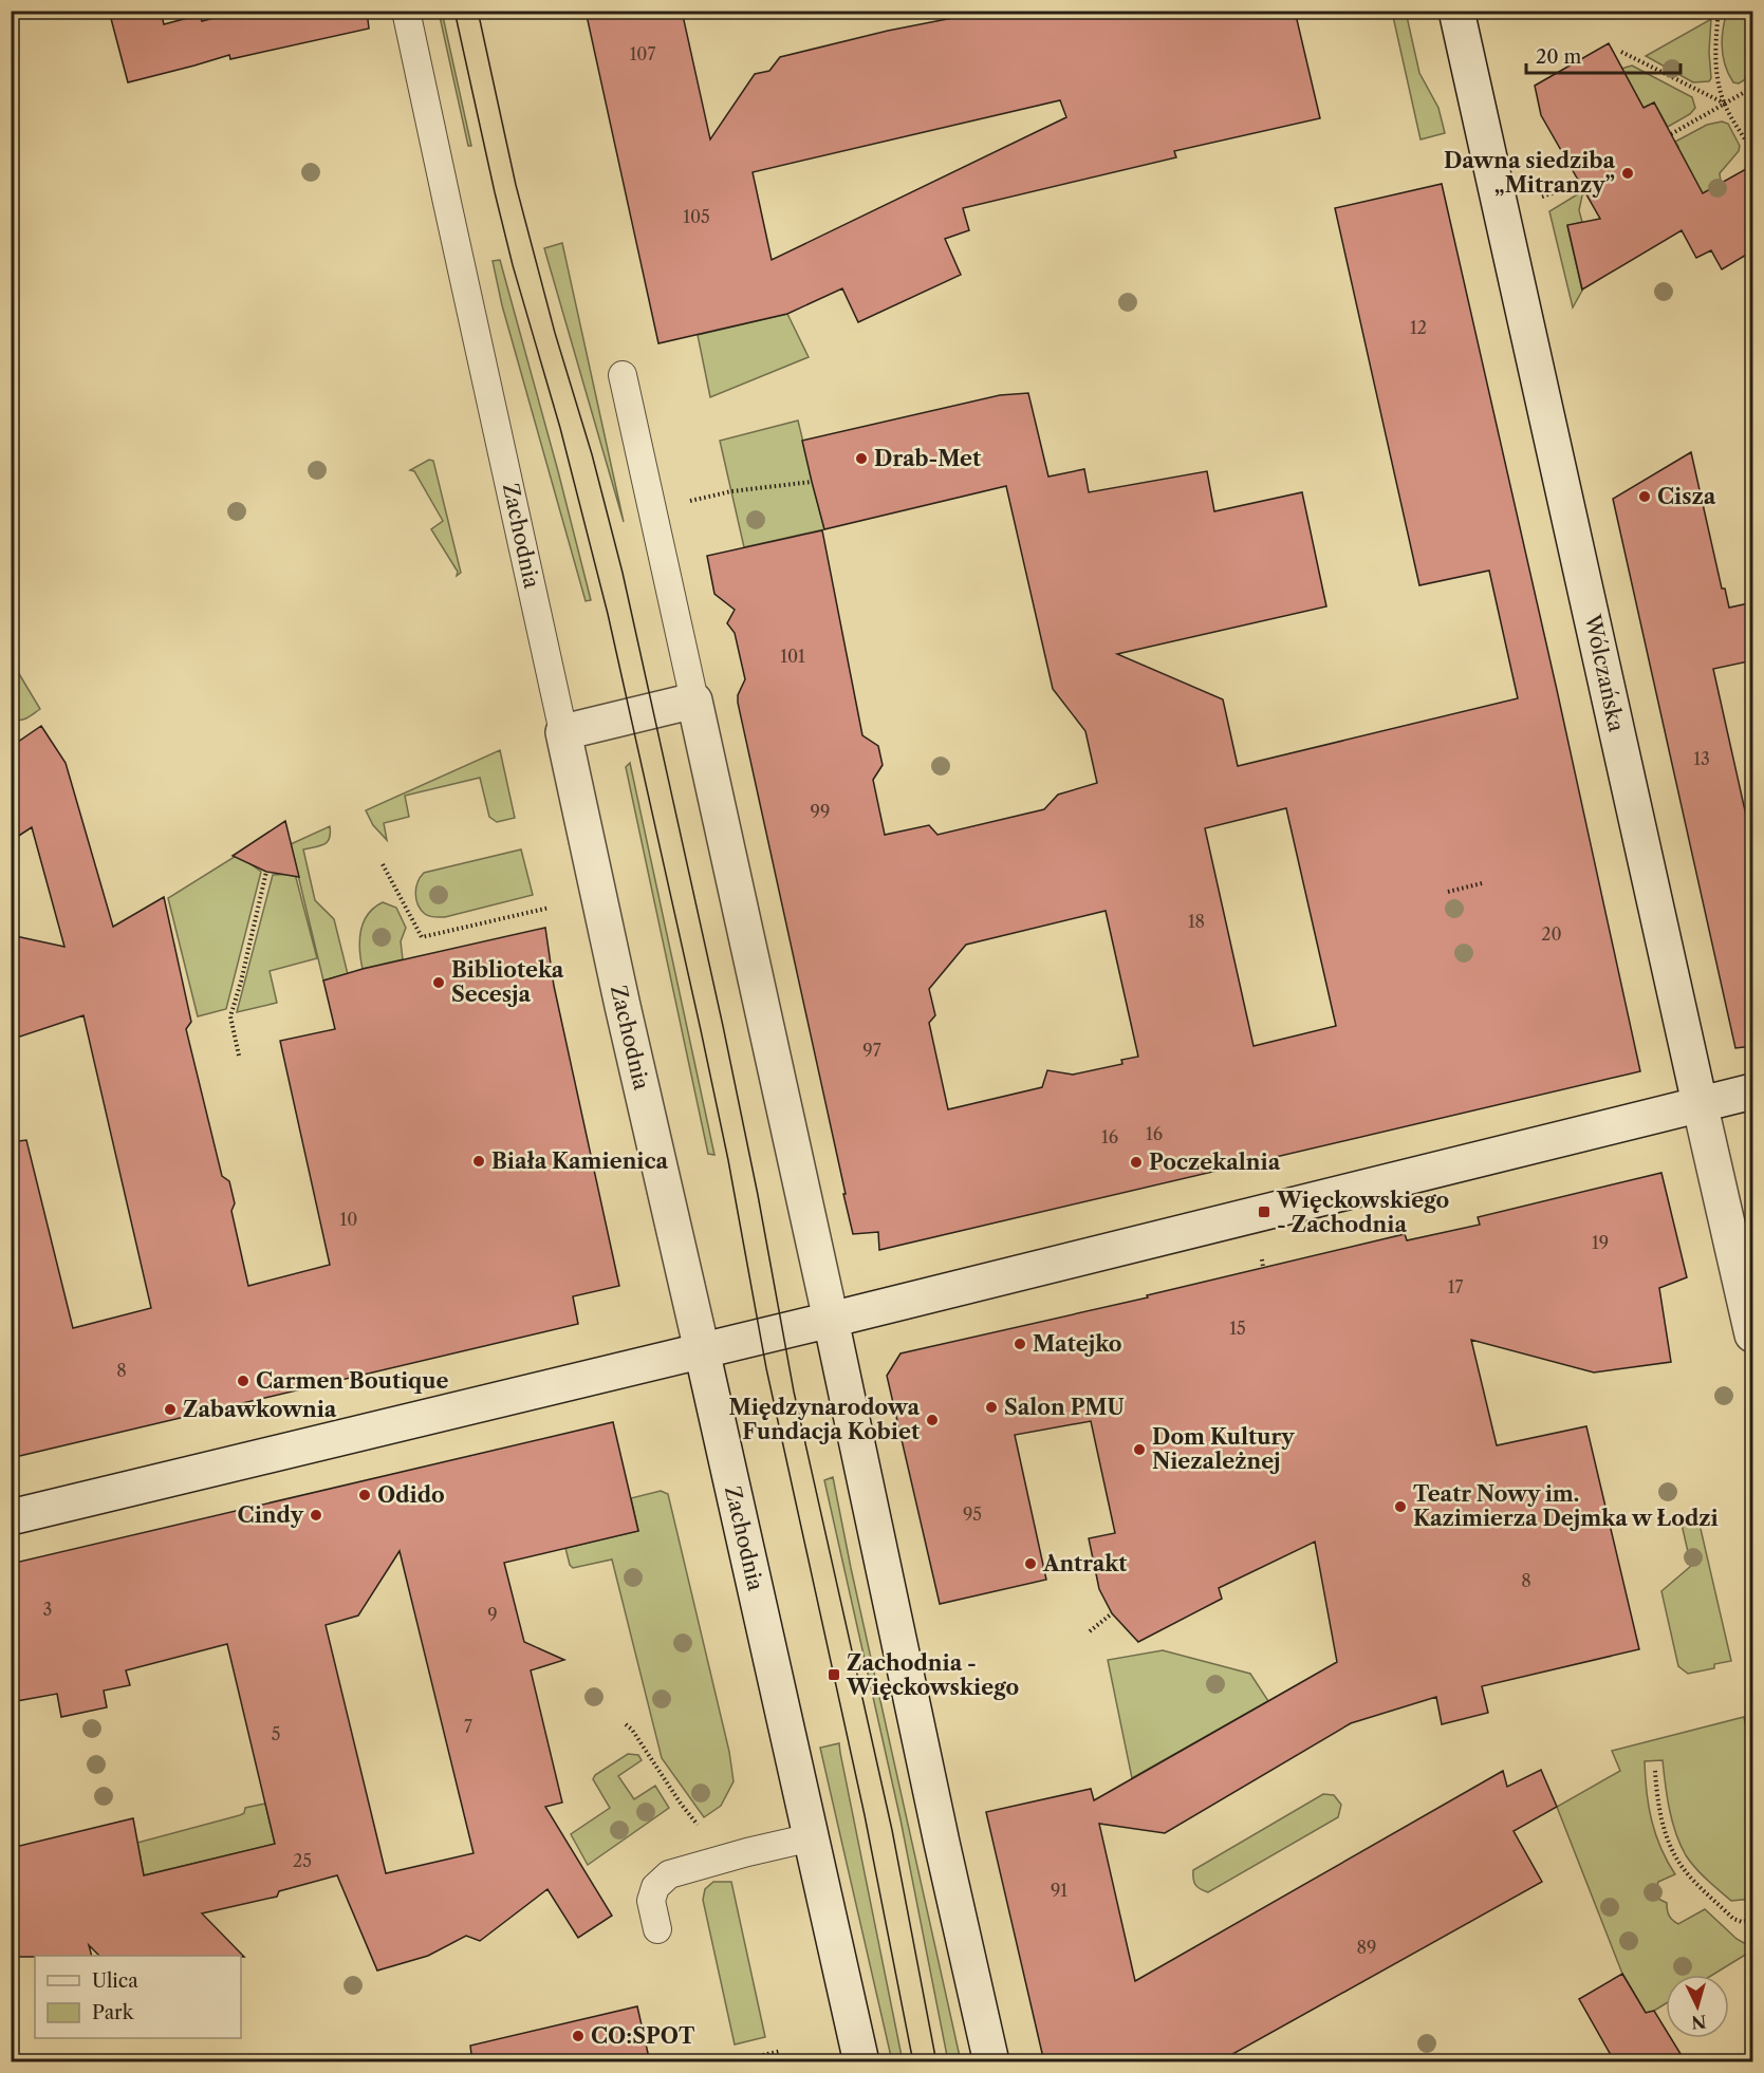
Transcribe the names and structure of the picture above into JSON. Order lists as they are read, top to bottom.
{
  "streets": {
    "main road": ["Zachodnia", "Wólczańska"]
  },
  "places": {
    "other": [
      "Dawna siedziba „Mitranzy”",
      "Drab-Met",
      "Cisza",
      "Biblioteka Secesja",
      "Biała Kamienica",
      "Poczekalnia",
      "Matejko",
      "Carmen Boutique",
      "Salon PMU",
      "Zabawkownia",
      "Międzynarodowa Fundacja Kobiet",
      "Dom Kultury Niezależnej",
      "Odido",
      "Teatr Nowy im. Kazimierza Dejmka w Łodzi",
      "Cindy",
      "Antrakt",
      "CO:SPOT"
    ],
    "transit": ["Więckowskiego - Zachodnia", "Zachodnia - Więckowskiego"]
  },
  "house_numbers": [
    "107",
    "105",
    "12",
    "101",
    "13",
    "99",
    "18",
    "20",
    "97",
    "16",
    "16",
    "10",
    "19",
    "17",
    "15",
    "8",
    "95",
    "8",
    "3",
    "9",
    "7",
    "5",
    "25",
    "91",
    "89"
  ],
  "legend": ["Ulica", "Park"],
  "scale_bar": "20 m",
  "north": "bottom"
}
